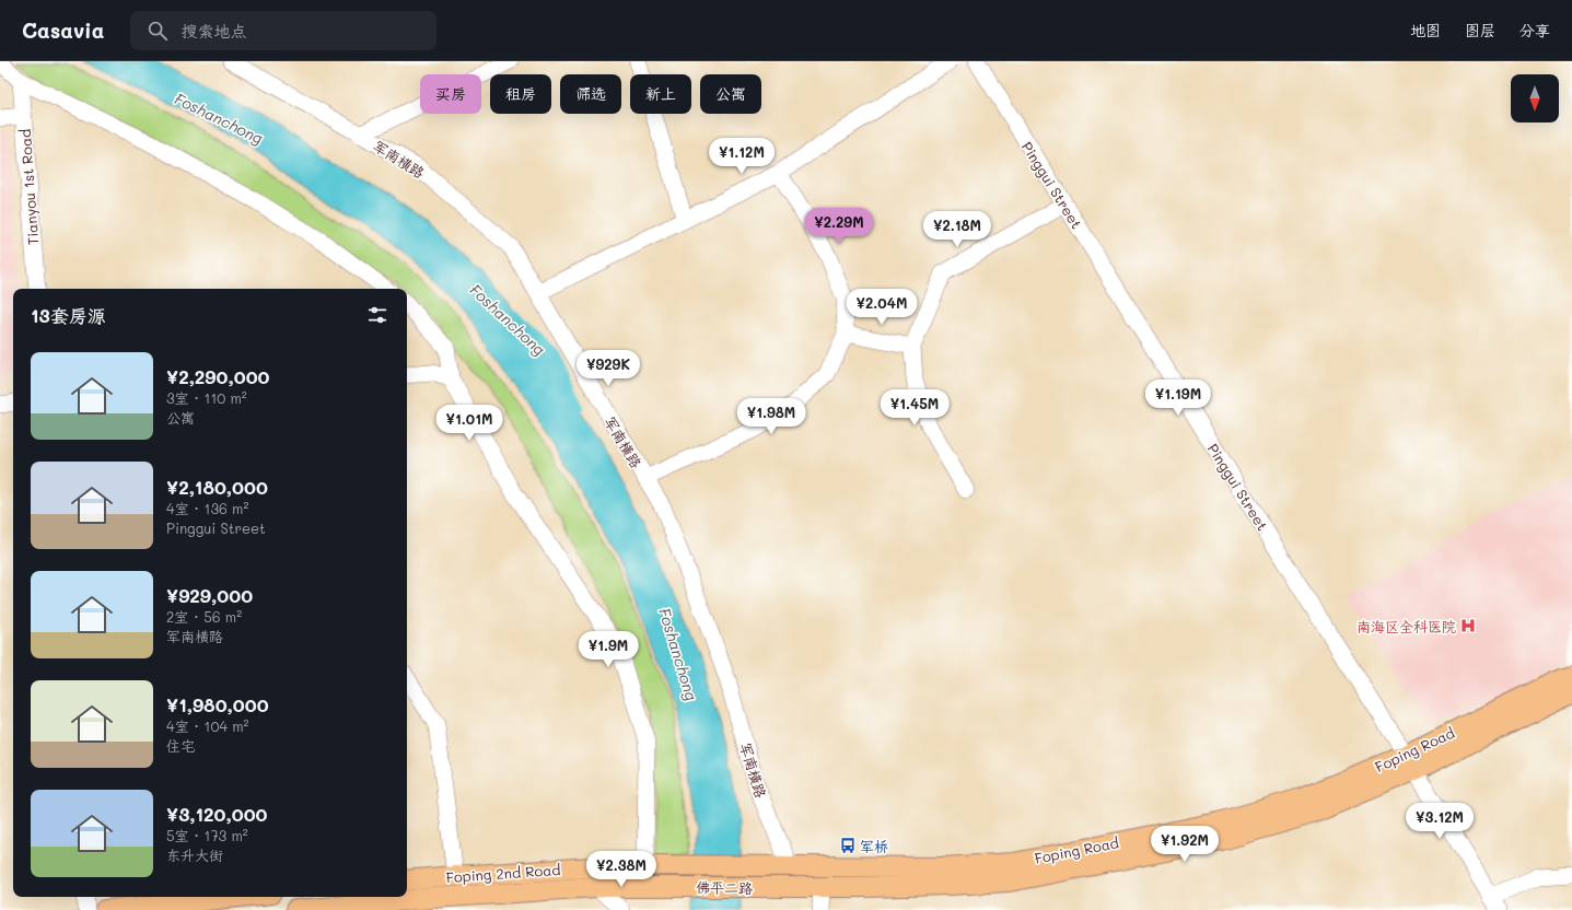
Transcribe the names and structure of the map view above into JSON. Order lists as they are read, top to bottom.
{
  "streets": {
    "main road": ["Foping Road", "Foping 2nd Road", "佛平二路"],
    "street": ["军南横路", "Pinggui Street", "Tianyou 1st Road"]
  },
  "crossings": [
    ["军南横路", "Foping Road"],
    ["Pinggui Street", "Foping Road"],
    ["Foping Road", "Foping 2nd Road"],
    ["Foping Road", "佛平二路"],
    ["Foping 2nd Road", "佛平二路"]
  ],
  "water": ["Foshanchong"],
  "places": {
    "hospital": ["南海区全科医院"],
    "bus stop": ["军桥"]
  },
  "north": "bottom",
  "page": {
    "header": "Casavia",
    "search": "搜索地点",
    "nav": ["地图", "图层", "分享"],
    "chip": [
      "买房",
      "租房",
      "筛选",
      "新上",
      "公寓"
    ],
    "price": [
      "¥1.12M",
      "¥2.29M",
      "¥2.18M",
      "¥2.04M",
      "¥929K",
      "¥1.19M",
      "¥1.45M",
      "¥1.98M",
      "¥1.01M",
      "¥1.9M",
      "¥3.12M",
      "¥1.92M",
      "¥2.38M"
    ],
    "heading": "13套房源",
    "list": [
      {
        "name": "¥2,290,000",
        "note": "3室 · 110 m² · 公寓"
      },
      {
        "name": "¥2,180,000",
        "note": "4室 · 136 m² · Pinggui Street"
      },
      {
        "name": "¥929,000",
        "note": "2室 · 56 m² · 军南横路"
      },
      {
        "name": "¥1,980,000",
        "note": "4室 · 104 m² · 住宅"
      },
      {
        "name": "¥3,120,000",
        "note": "5室 · 173 m² · 东升大街"
      }
    ]
  }
}
